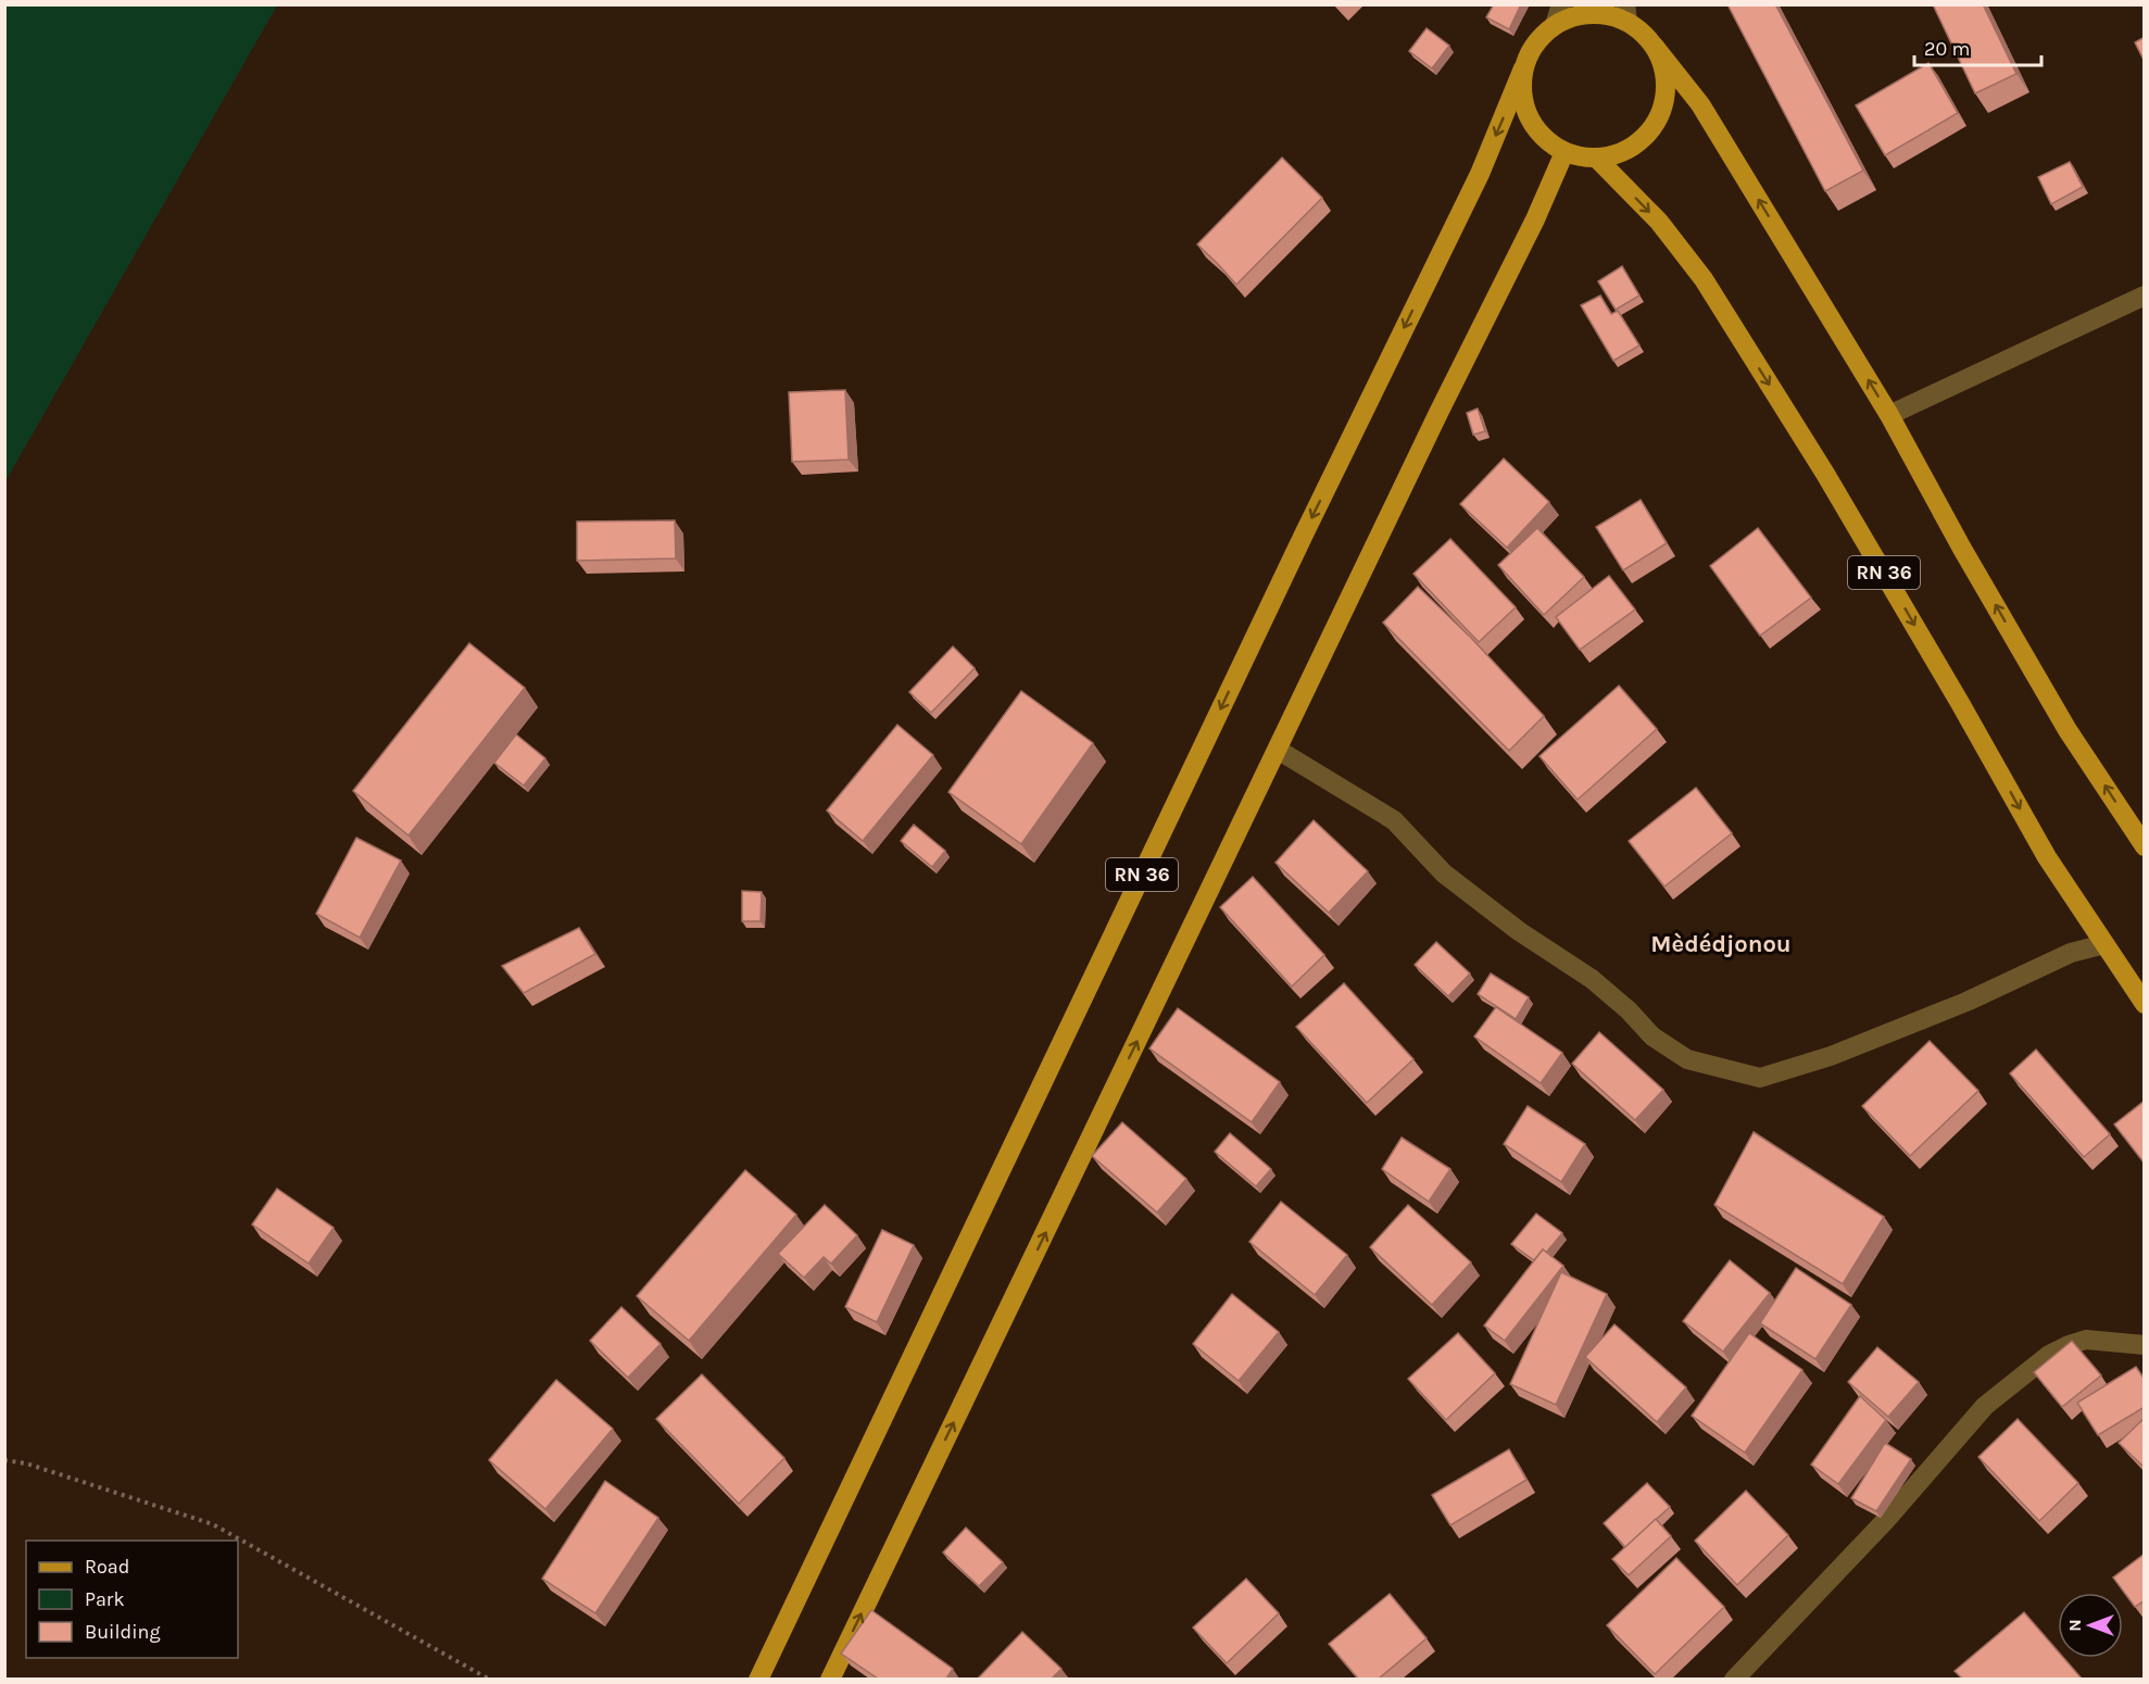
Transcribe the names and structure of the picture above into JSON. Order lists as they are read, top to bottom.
{
  "streets": {
    "main road": ["RN 36"]
  },
  "districts": ["Mèdédjonou"],
  "legend": ["Road", "Park", "Building"],
  "scale_bar": "20 m",
  "north": "left"
}
